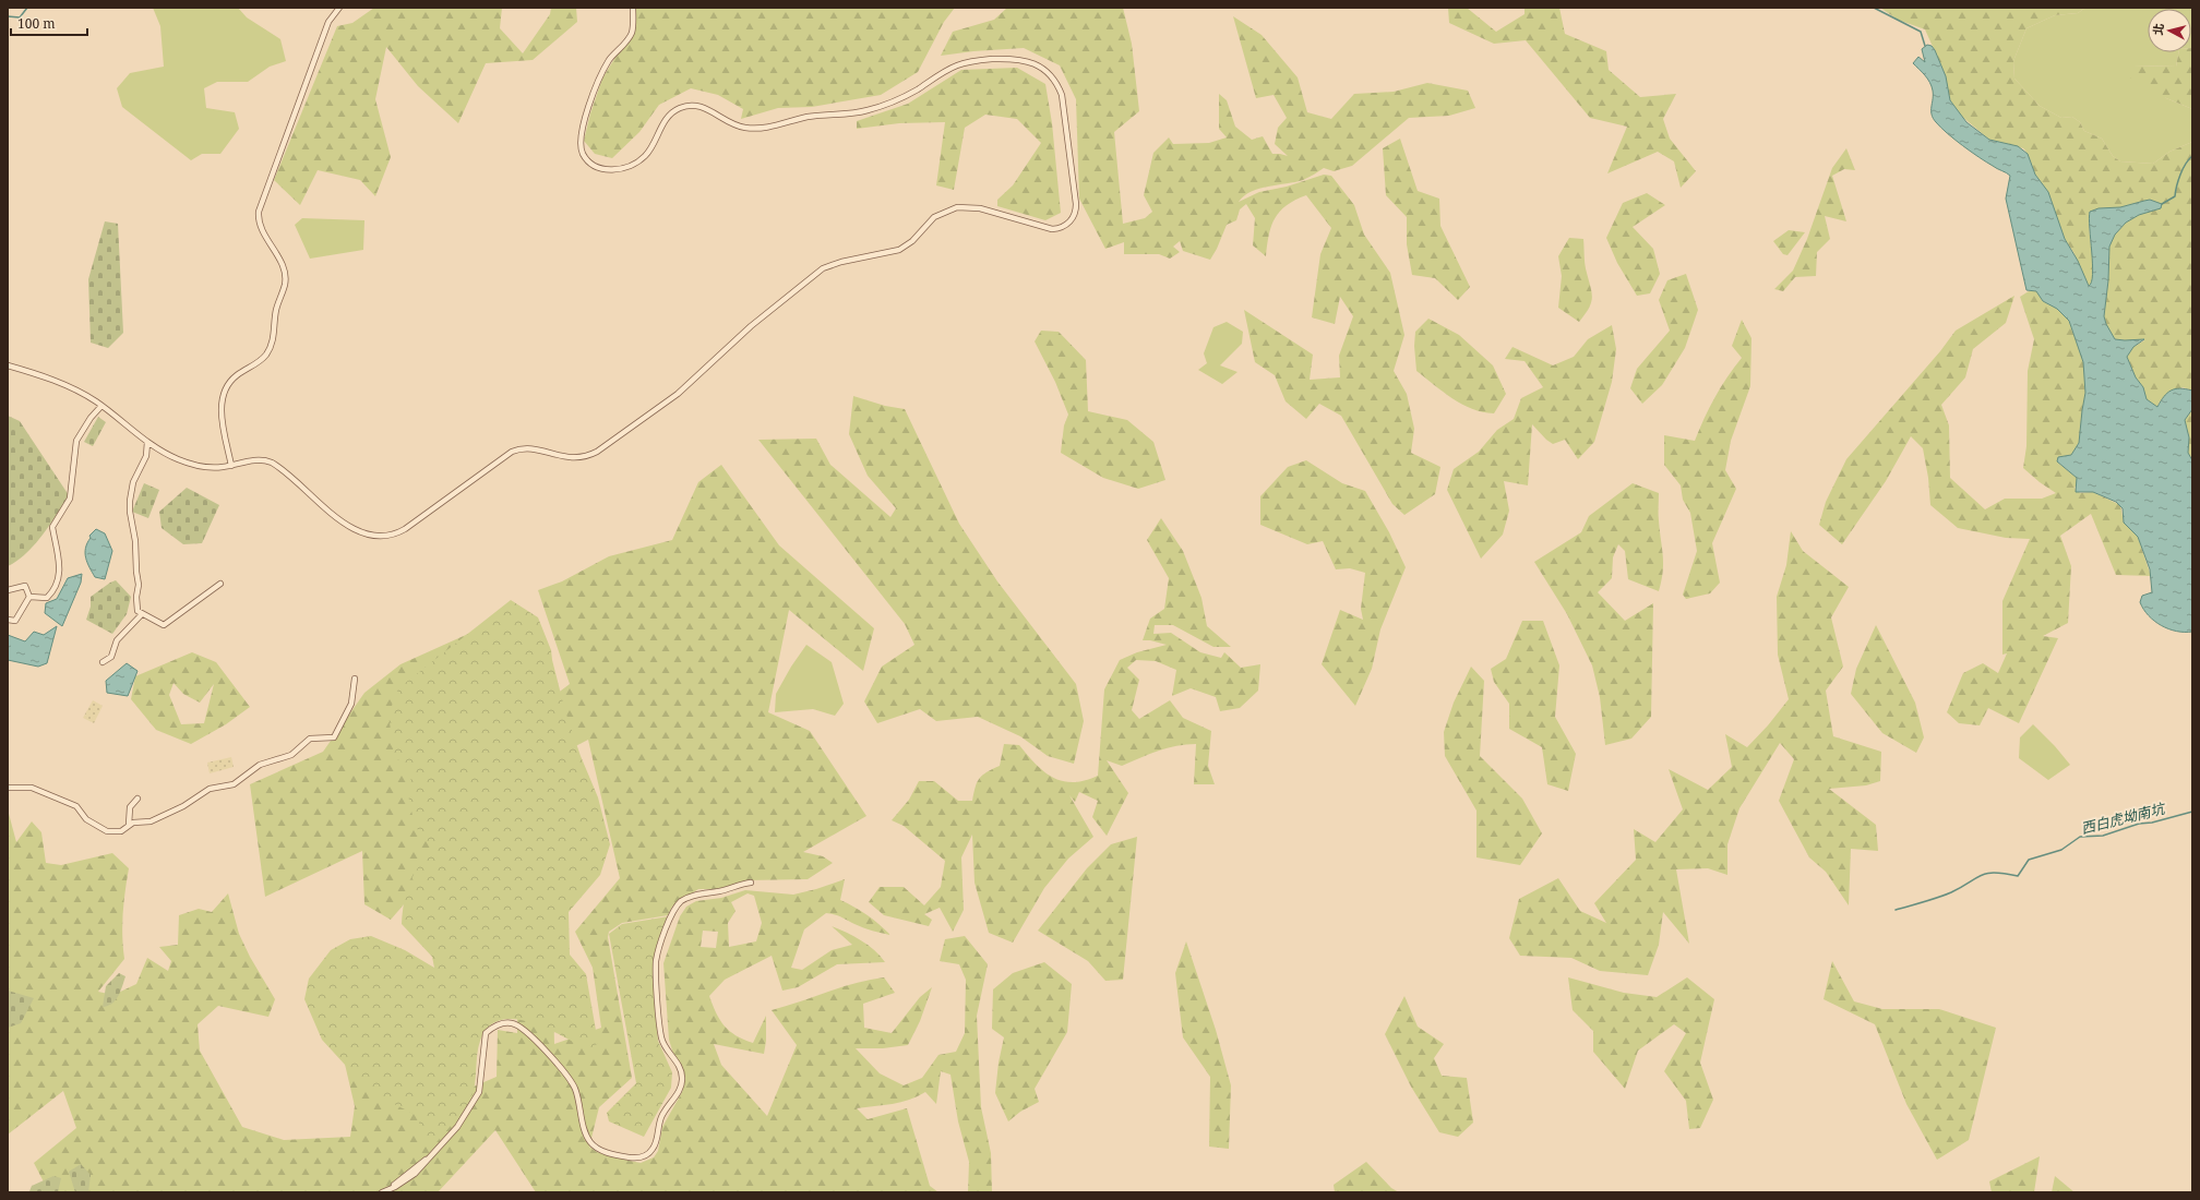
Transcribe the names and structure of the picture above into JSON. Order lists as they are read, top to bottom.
{
  "water": ["西白虎坳南坑"],
  "scale_bar": "100 m",
  "north": "left"
}
